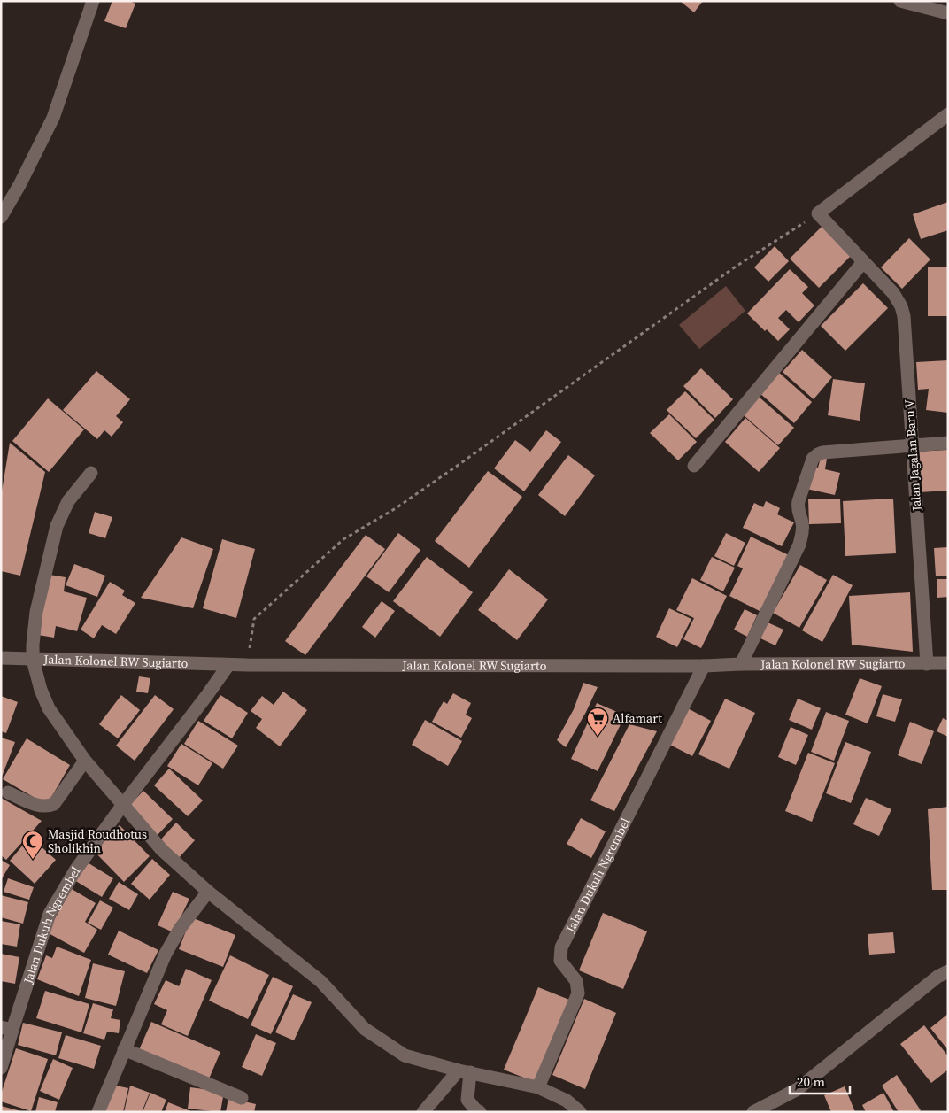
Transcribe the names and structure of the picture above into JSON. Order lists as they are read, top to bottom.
{
  "streets": {
    "street": ["Jalan Jagalan Baru V", "Jalan Kolonel RW Sugiarto", "Jalan Dukuh Ngrembel"]
  },
  "crossings": [
    ["Jalan Jagalan Baru V", "Jalan Kolonel RW Sugiarto"],
    ["Jalan Kolonel RW Sugiarto", "Jalan Dukuh Ngrembel"]
  ],
  "places": {
    "supermarket": ["Alfamart"],
    "mosque": ["Masjid Roudhotus Sholikhin"]
  },
  "scale_bar": "20 m"
}
